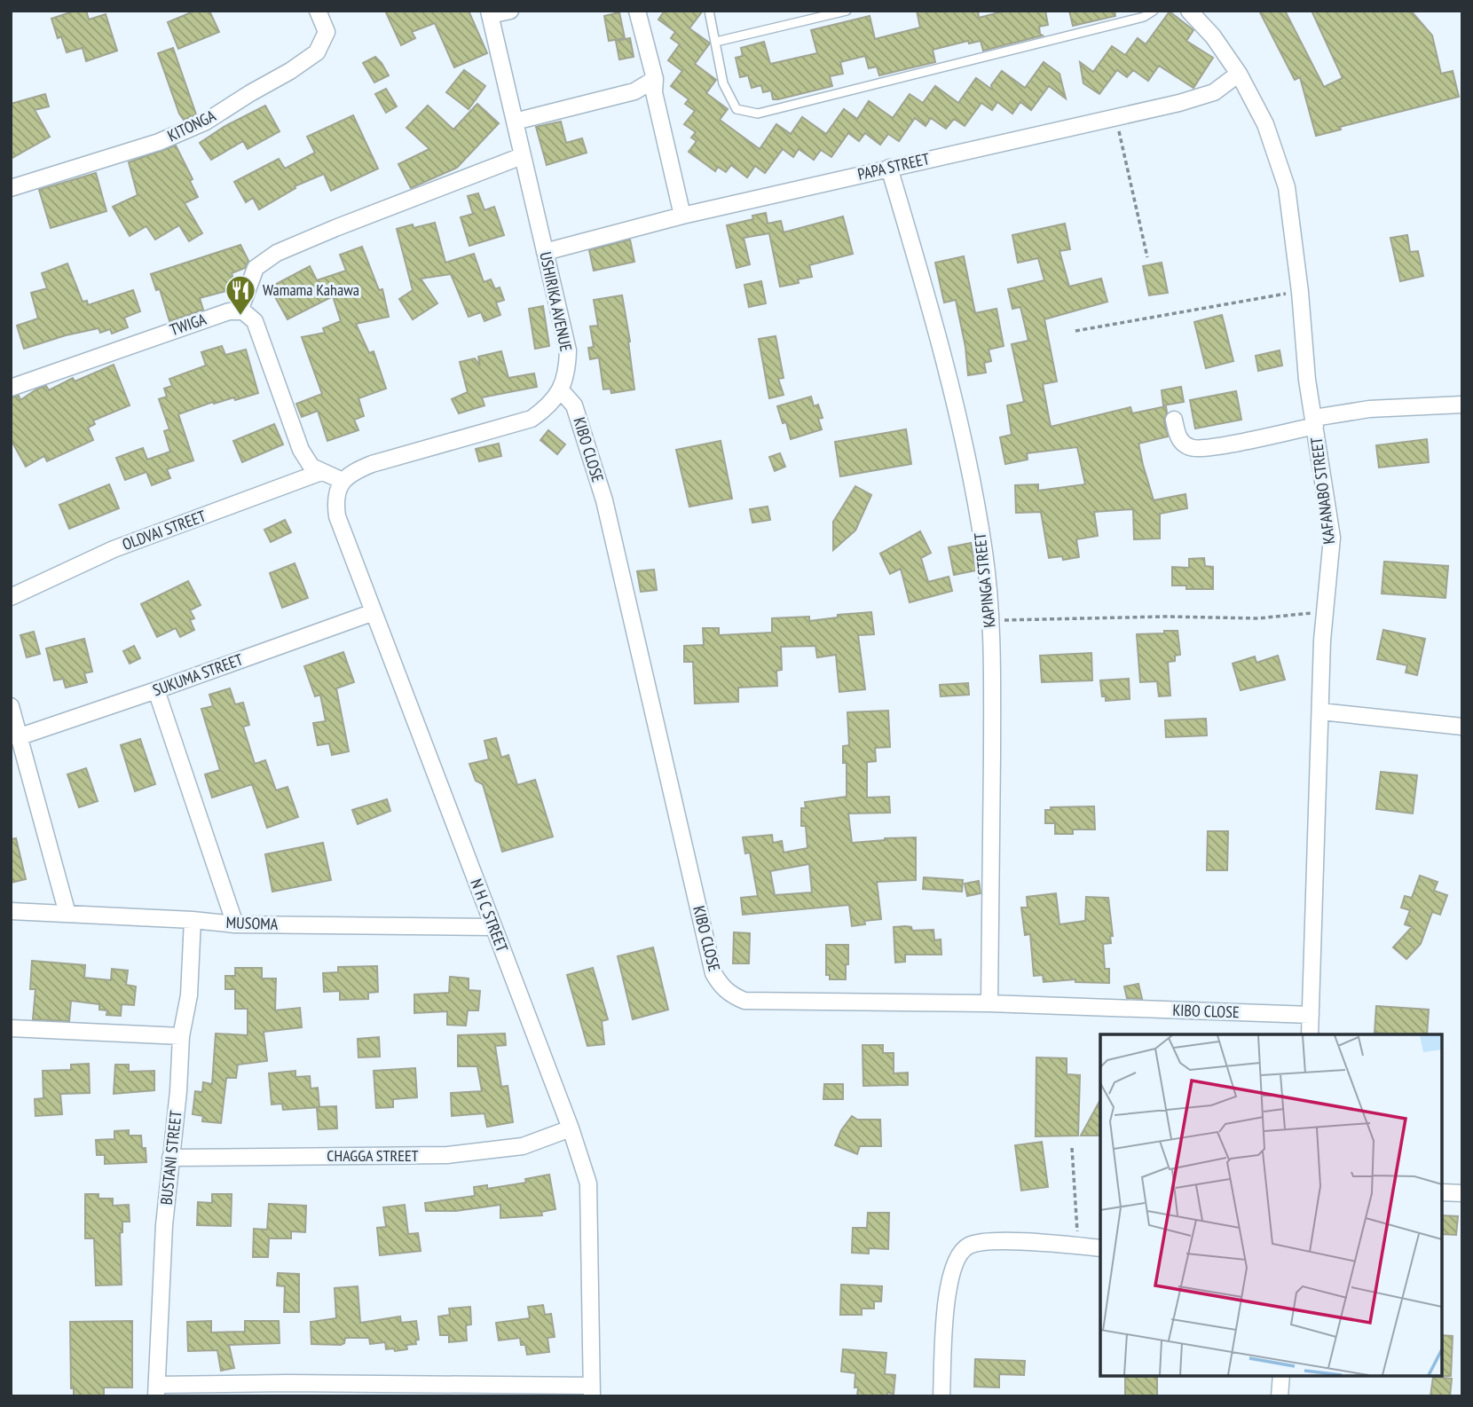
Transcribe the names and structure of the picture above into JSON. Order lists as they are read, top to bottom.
{
  "streets": {
    "street": [
      "KITONGA",
      "PAPA STREET",
      "USHIRIKA AVENUE",
      "TWIGA",
      "KIBO CLOSE",
      "KAFANABO STREET",
      "OLDVAI STREET",
      "KAPINGA STREET",
      "SUKUMA STREET",
      "N H C STREET",
      "MUSOMA",
      "CHAGGA STREET",
      "BUSTANI STREET"
    ]
  },
  "crossings": [
    ["PAPA STREET", "USHIRIKA AVENUE"],
    ["PAPA STREET", "KAFANABO STREET"],
    ["PAPA STREET", "KAPINGA STREET"],
    ["USHIRIKA AVENUE", "KIBO CLOSE"],
    ["KIBO CLOSE", "KAFANABO STREET"],
    ["KIBO CLOSE", "KAPINGA STREET"],
    ["SUKUMA STREET", "N H C STREET"],
    ["N H C STREET", "MUSOMA"],
    ["N H C STREET", "CHAGGA STREET"],
    ["MUSOMA", "BUSTANI STREET"],
    ["CHAGGA STREET", "BUSTANI STREET"]
  ],
  "places": {
    "restaurant": ["Wamama Kahawa"]
  }
}
